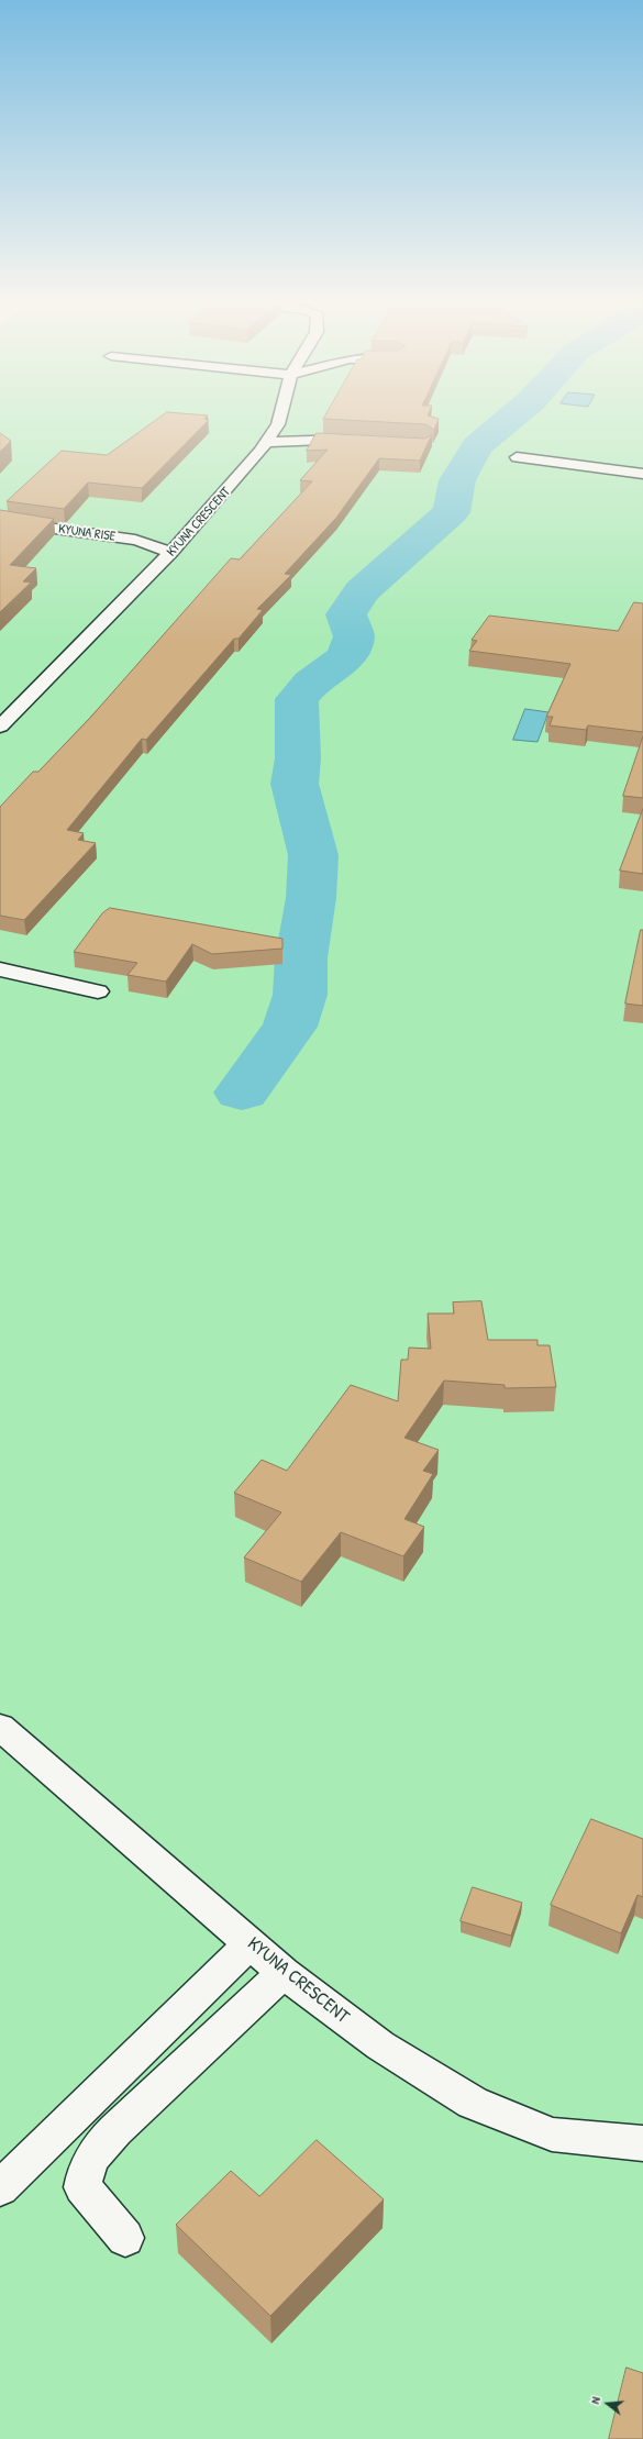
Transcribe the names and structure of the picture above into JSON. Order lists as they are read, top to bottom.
{
  "streets": {
    "street": ["KYUNA CRESCENT", "KYUNA RISE"]
  },
  "crossings": [
    ["KYUNA CRESCENT", "KYUNA RISE"]
  ],
  "north": "left"
}
